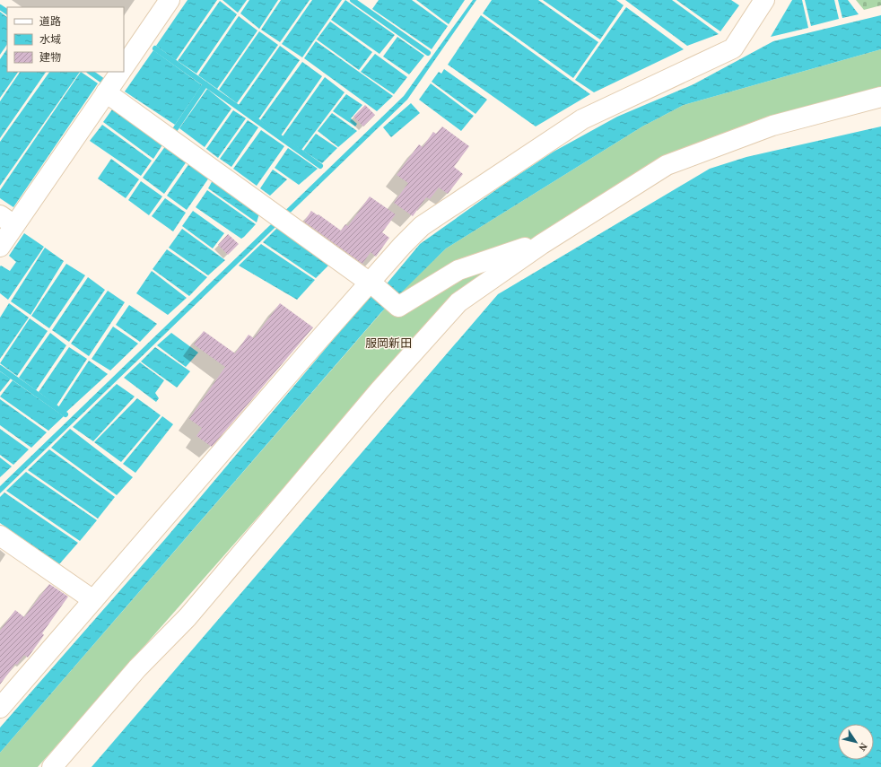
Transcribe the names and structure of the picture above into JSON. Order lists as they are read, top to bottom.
{
  "districts": ["服岡新田"],
  "legend": ["道路", "水域", "建物"],
  "north": "bottom right"
}
